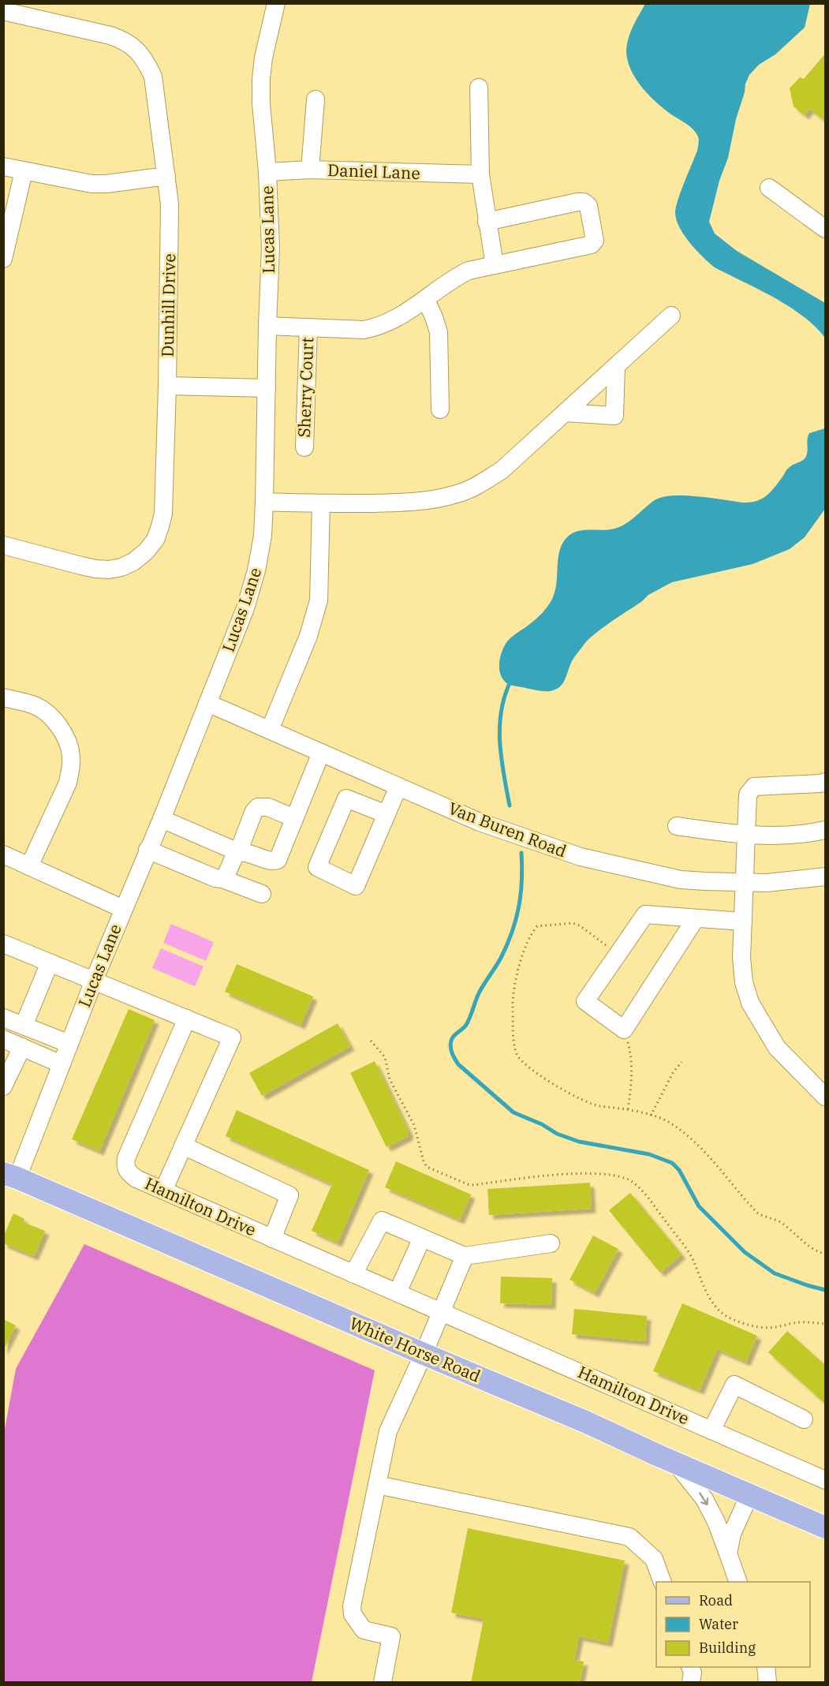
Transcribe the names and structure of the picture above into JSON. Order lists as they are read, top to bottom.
{
  "streets": {
    "main road": ["White Horse Road"],
    "street": [
      "Daniel Lane",
      "Lucas Lane",
      "Dunhill Drive",
      "Sherry Court",
      "Van Buren Road",
      "Hamilton Drive"
    ]
  },
  "crossings": [
    ["Daniel Lane", "Lucas Lane"],
    ["Lucas Lane", "Van Buren Road"],
    ["Lucas Lane", "White Horse Road"]
  ],
  "legend": ["Road", "Water", "Building"]
}
